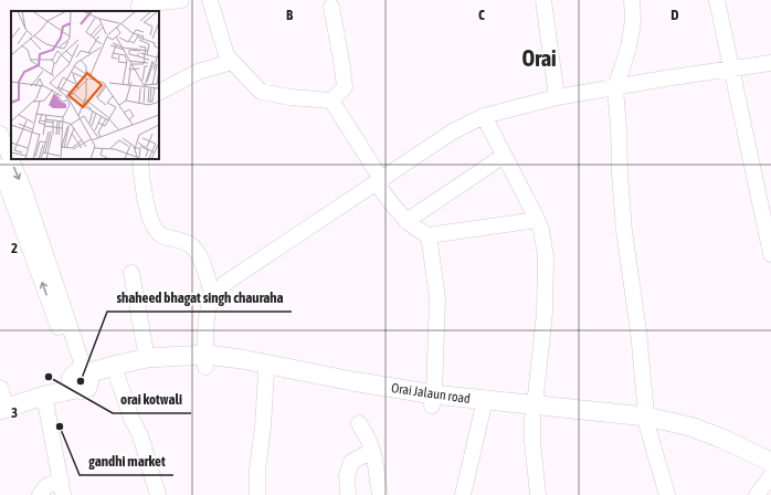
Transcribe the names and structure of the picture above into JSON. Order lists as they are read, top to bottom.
{
  "streets": {
    "main road": ["Orai Jalaun road"]
  },
  "districts": ["Orai"],
  "places": ["orai kotwali", "shaheed bhagat singh chauraha", "gandhi market"],
  "grid": {
    "columns": ["B", "C", "D"],
    "rows": ["2", "3"]
  }
}
